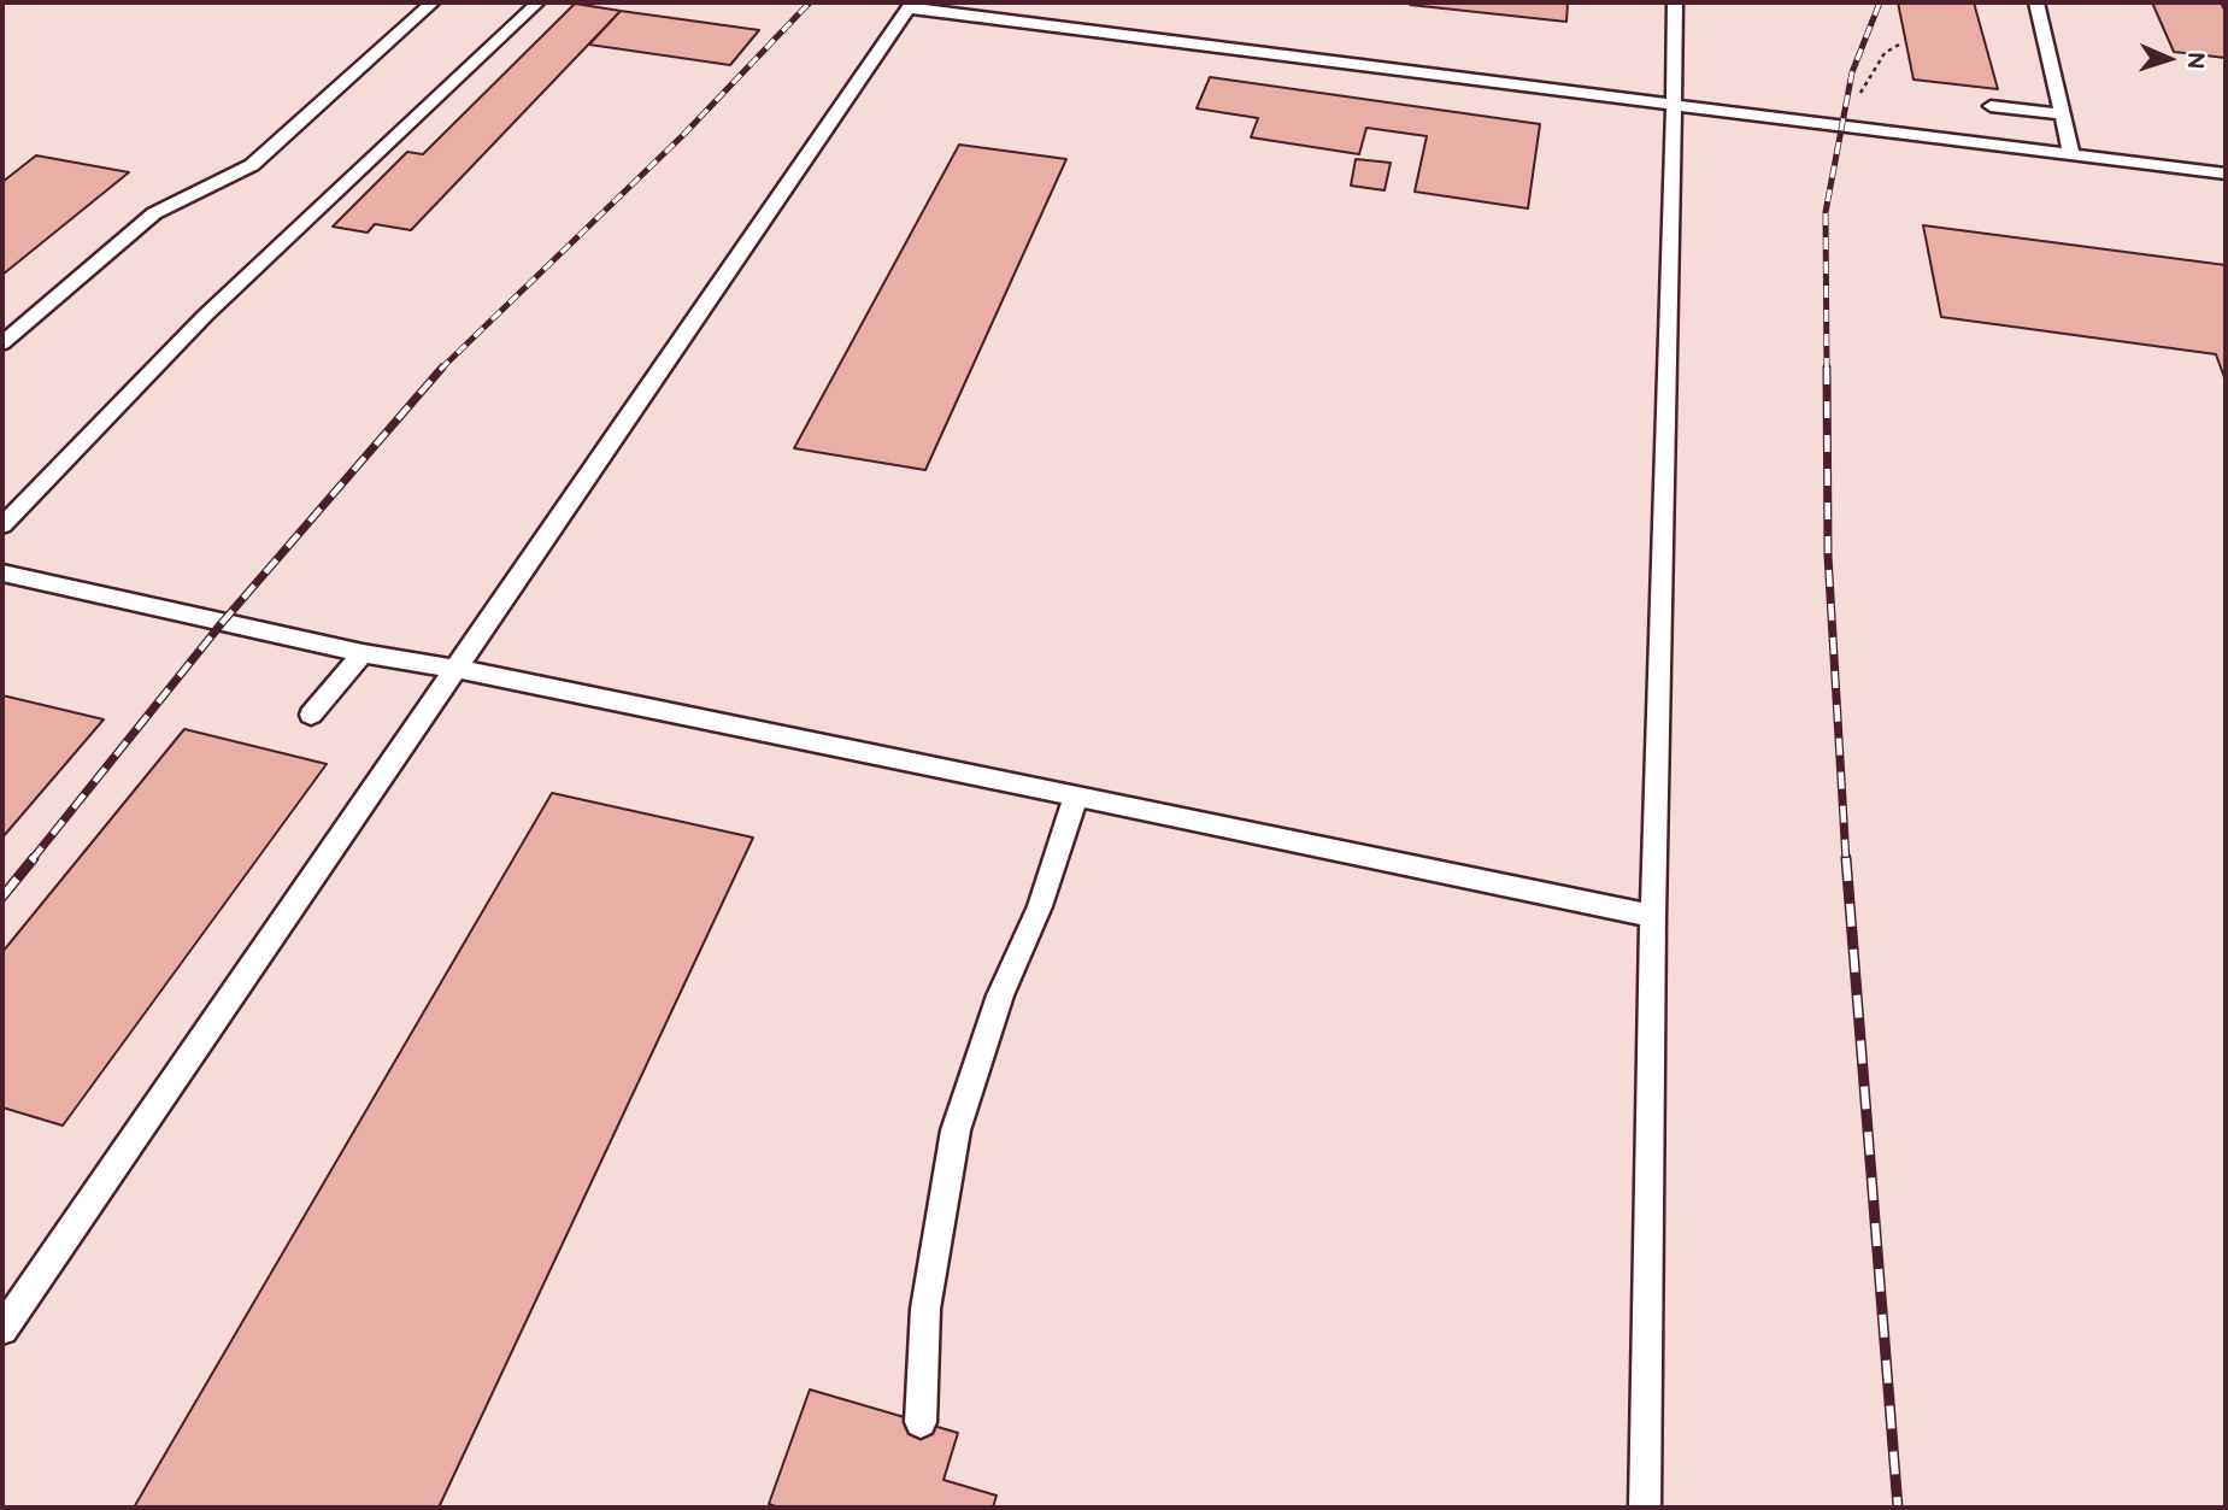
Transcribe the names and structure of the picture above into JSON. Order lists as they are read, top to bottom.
{
  "north": "right"
}
